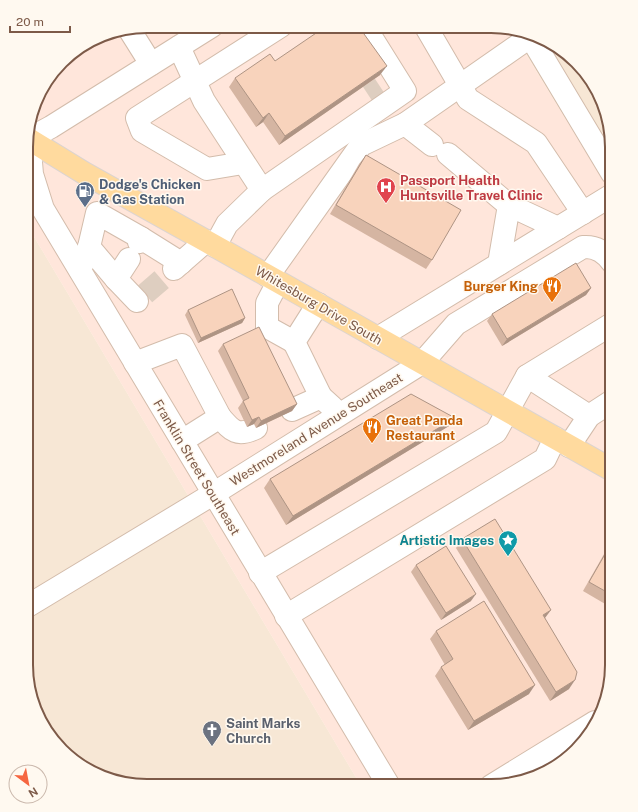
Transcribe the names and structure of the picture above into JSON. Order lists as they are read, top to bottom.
{
  "streets": {
    "main road": ["Whitesburg Drive South"],
    "street": ["Westmoreland Avenue Southeast", "Franklin Street Southeast"]
  },
  "crossings": [
    ["Whitesburg Drive South", "Westmoreland Avenue Southeast"],
    ["Westmoreland Avenue Southeast", "Franklin Street Southeast"]
  ],
  "places": {
    "hospital": ["Passport Health Huntsville Travel Clinic"],
    "fuel station": ["Dodge's Chicken & Gas Station"],
    "restaurant": ["Burger King", "Great Panda Restaurant"],
    "place": ["Artistic Images"],
    "church": ["Saint Marks Church"]
  },
  "scale_bar": "20 m",
  "north": "bottom right"
}
